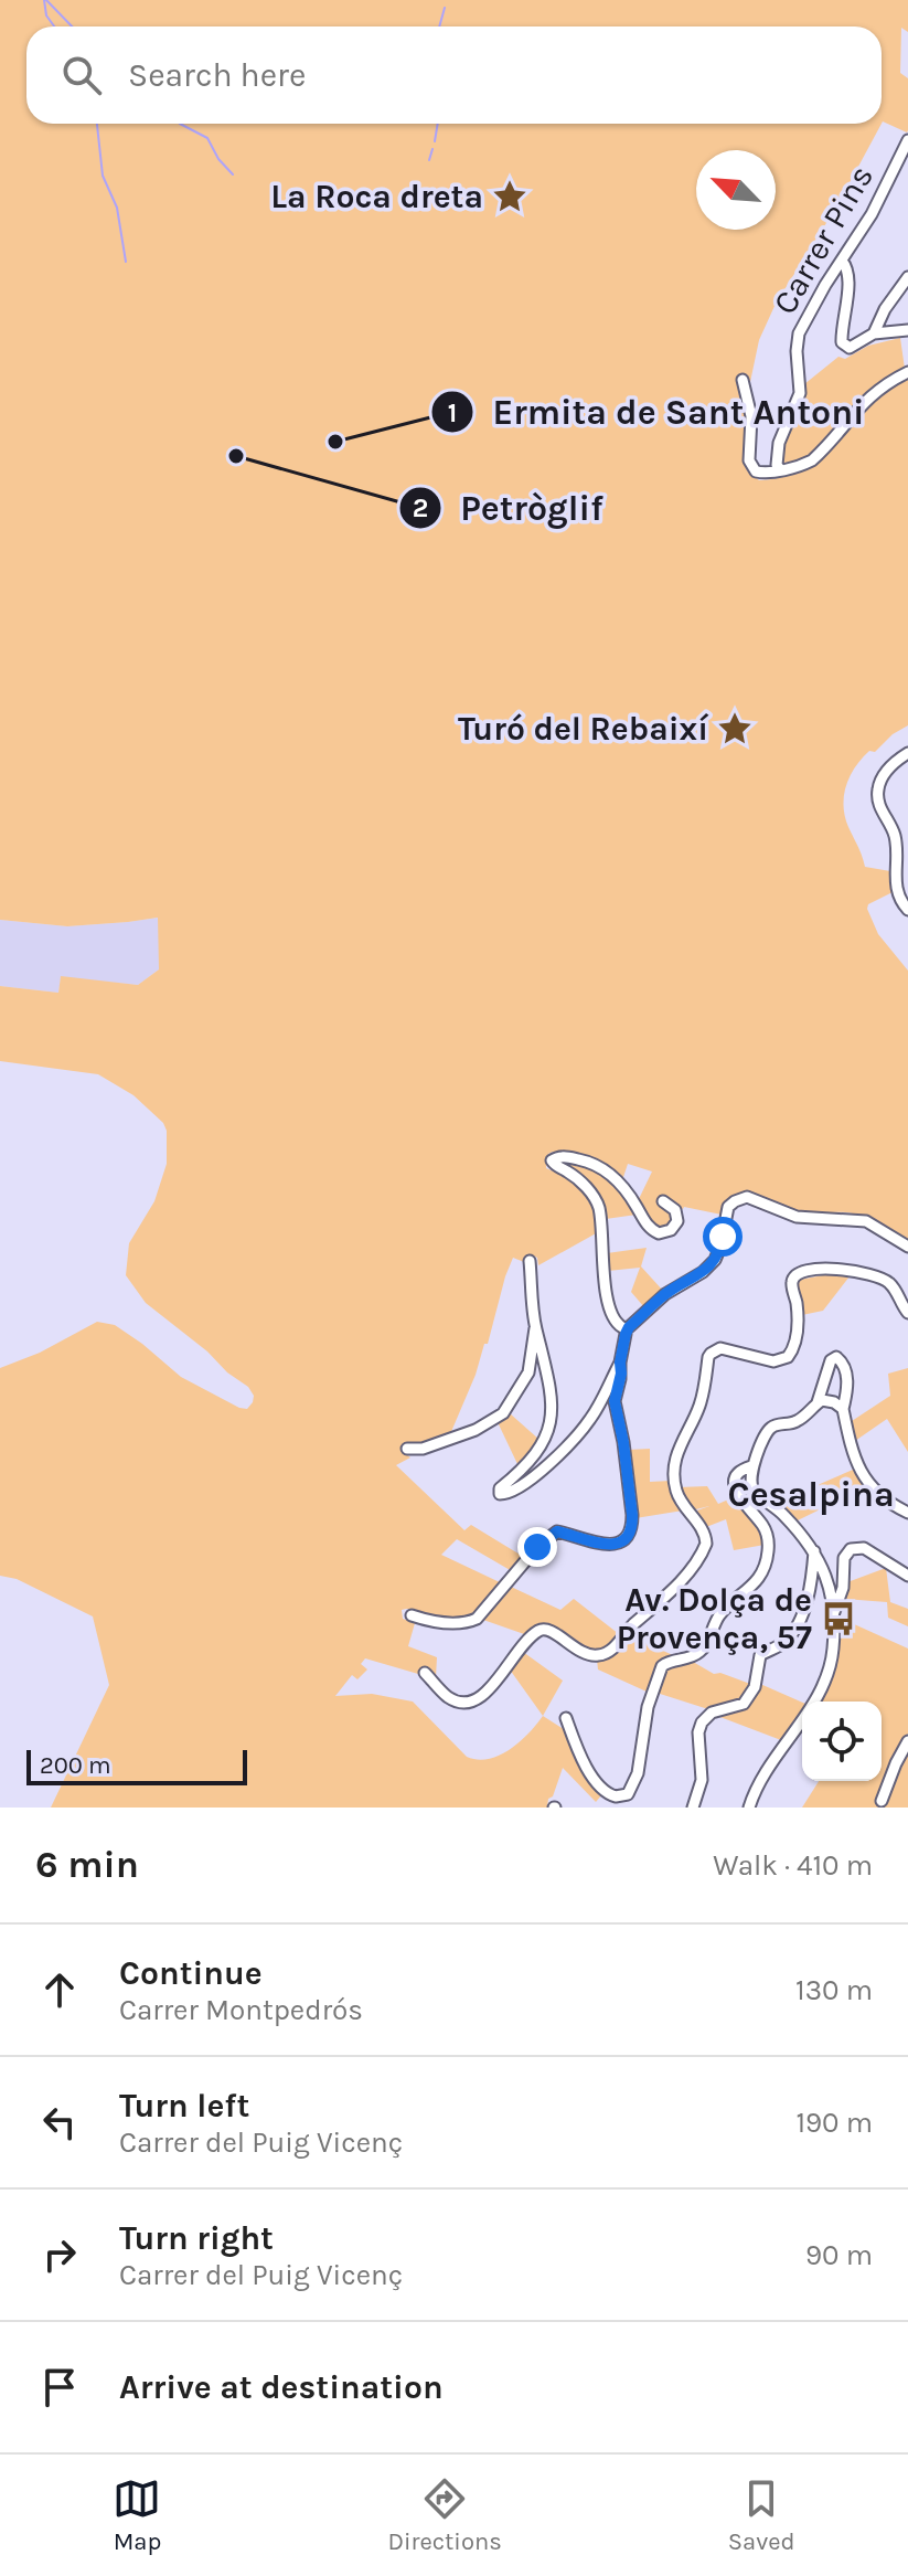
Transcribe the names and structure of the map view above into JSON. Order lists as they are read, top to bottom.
{
  "streets": {
    "street": ["Carrer Pins"]
  },
  "districts": ["Cesalpina"],
  "places": {
    "place": ["La Roca dreta", "Turó del Rebaixí"],
    "other": ["Ermita de Sant Antoni", "Petròglif"],
    "bus stop": ["Av. Dolça de Provença, 57"]
  },
  "scale_bar": "200 m",
  "north": "top left",
  "page": {
    "search": "Search here",
    "scale": "200 m",
    "heading": ["6 min", "Walk · 410 m"],
    "list": [
      ["Continue", "Carrer Montpedrós", "130 m"],
      ["Turn left", "Carrer del Puig Vicenç", "190 m"],
      ["Turn right", "Carrer del Puig Vicenç", "90 m"],
      "Arrive at destination"
    ],
    "nav": ["Map", "Directions", "Saved"]
  }
}
